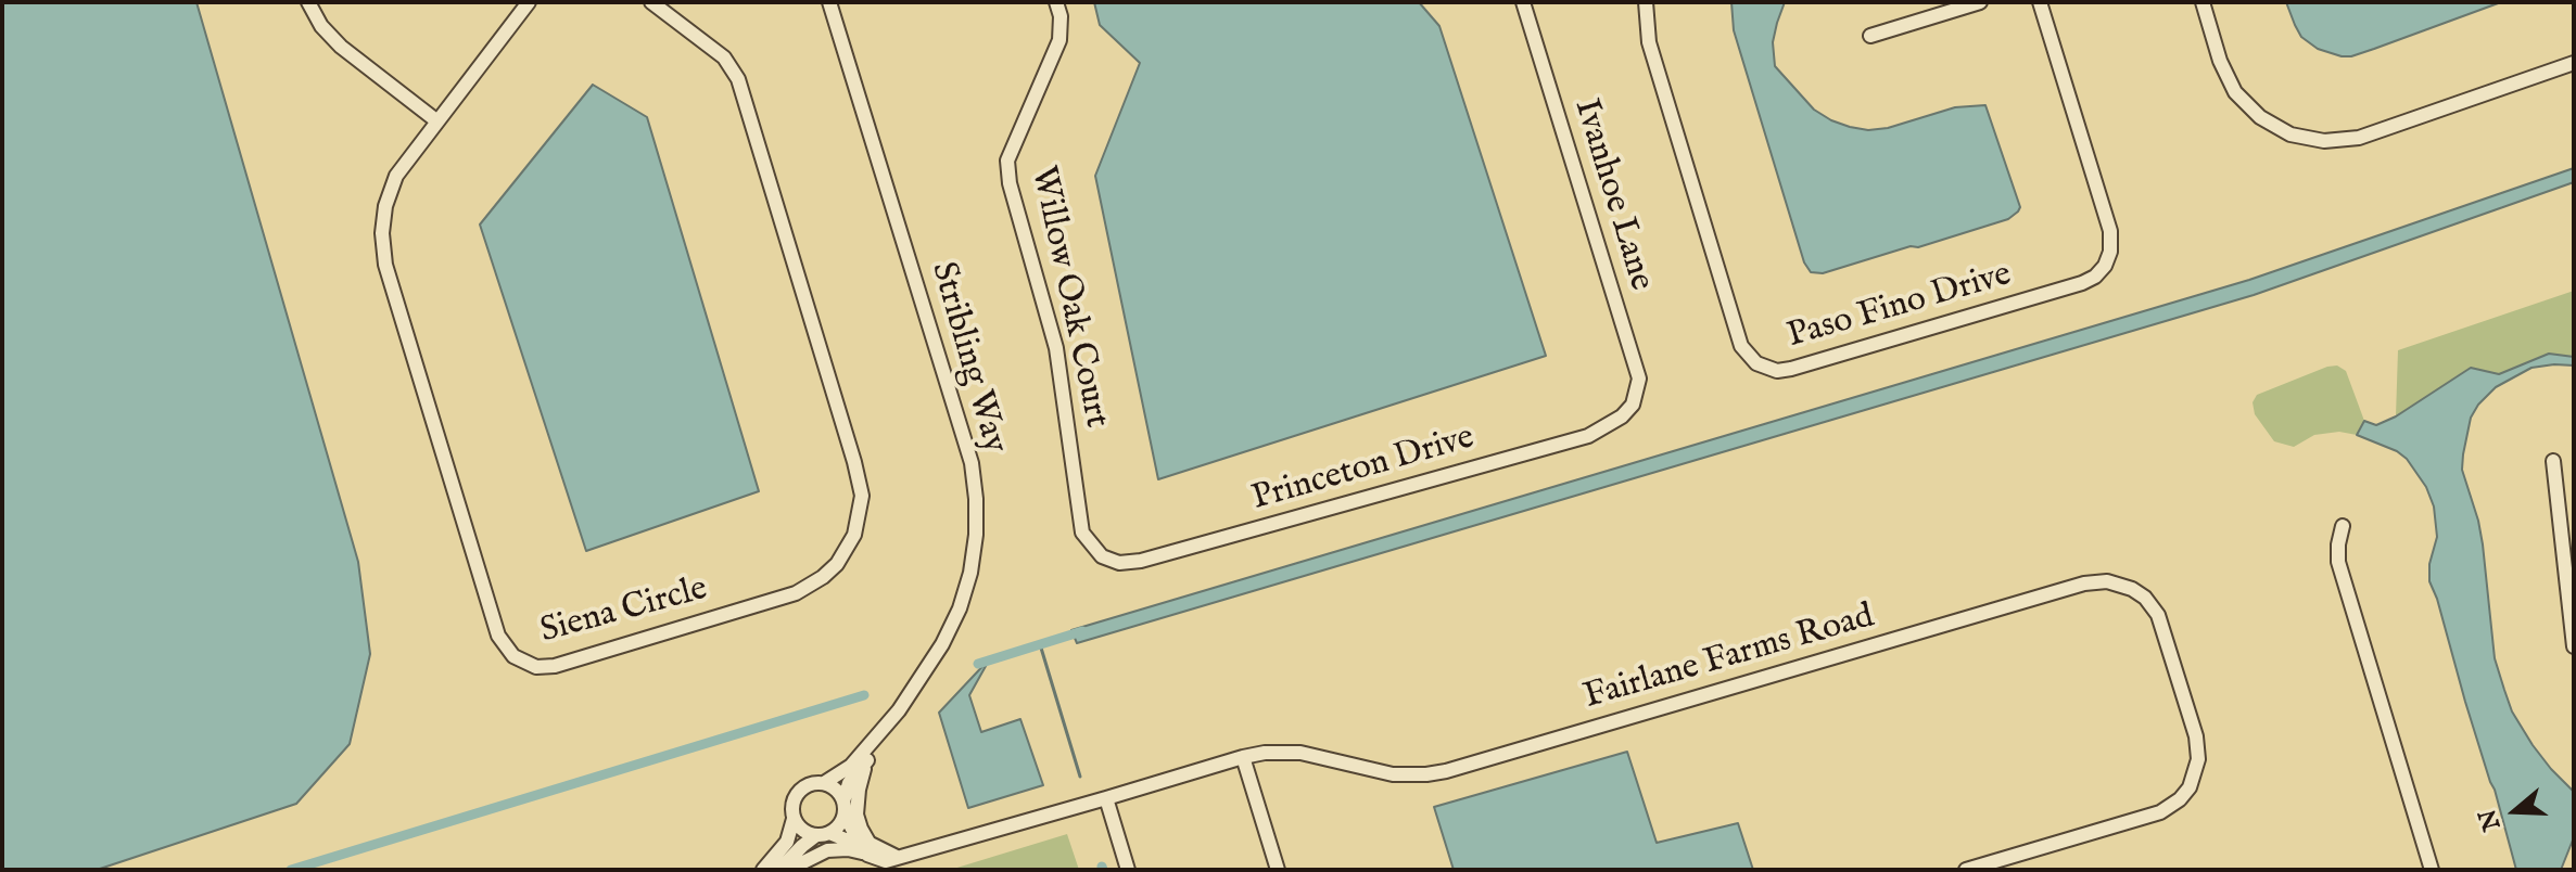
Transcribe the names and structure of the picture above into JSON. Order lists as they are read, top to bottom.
{
  "streets": {
    "street": [
      "Ivanhoe Lane",
      "Willow Oak Court",
      "Paso Fino Drive",
      "Stribling Way",
      "Princeton Drive",
      "Siena Circle",
      "Fairlane Farms Road"
    ]
  },
  "crossings": [
    ["Ivanhoe Lane", "Princeton Drive"],
    ["Willow Oak Court", "Princeton Drive"],
    ["Stribling Way", "Fairlane Farms Road"]
  ],
  "north": "left"
}
